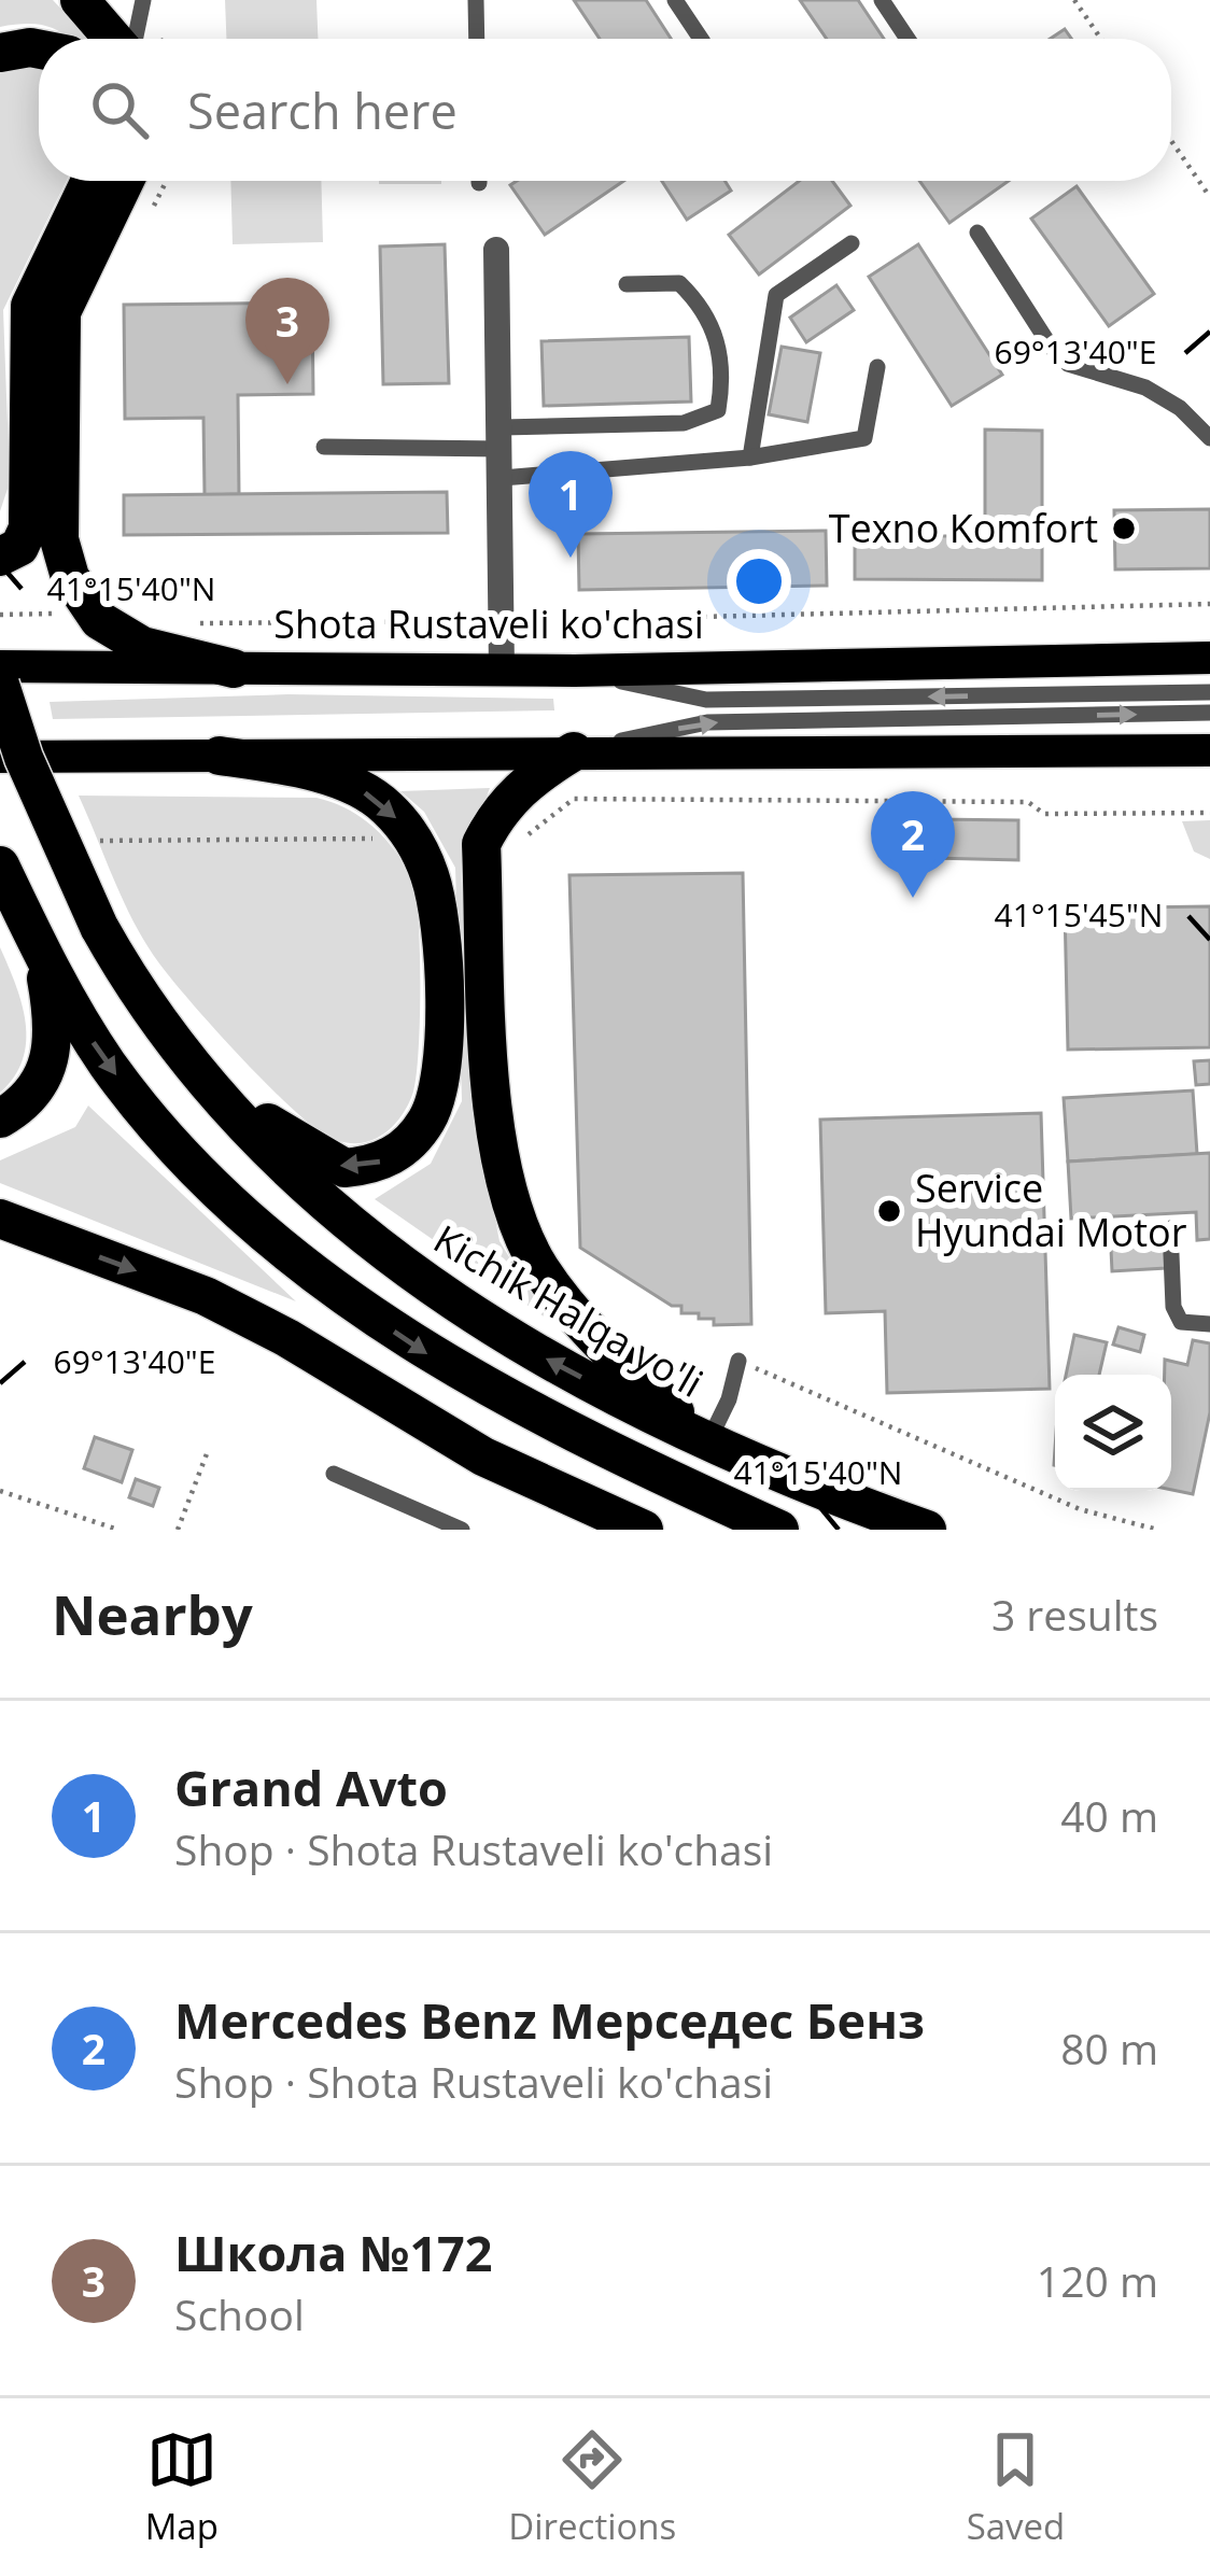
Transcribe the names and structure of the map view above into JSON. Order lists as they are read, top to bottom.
{
  "streets": {
    "highway": ["Kichik Halqa yo'li"],
    "main road": ["Shota Rustaveli ko'chasi"]
  },
  "places": ["Texno Komfort", "Service Hyundai Motor"],
  "page": {
    "search": "Search here",
    "pins": ["3", "1", "2"],
    "heading": ["Nearby", "3 results"],
    "list": [
      {
        "mark": "1",
        "name": "Grand Avto",
        "note": "Shop · Shota Rustaveli ko'chasi",
        "value": "40 m"
      },
      {
        "mark": "2",
        "name": "Mercedes Benz Мерседес Бенз",
        "note": "Shop · Shota Rustaveli ko'chasi",
        "value": "80 m"
      },
      {
        "mark": "3",
        "name": "Школа №172",
        "note": "School",
        "value": "120 m"
      }
    ],
    "nav": ["Map", "Directions", "Saved"]
  },
  "coordinates": ["69°13'40\"E", "41°15'40\"N", "41°15'45\"N"]
}
